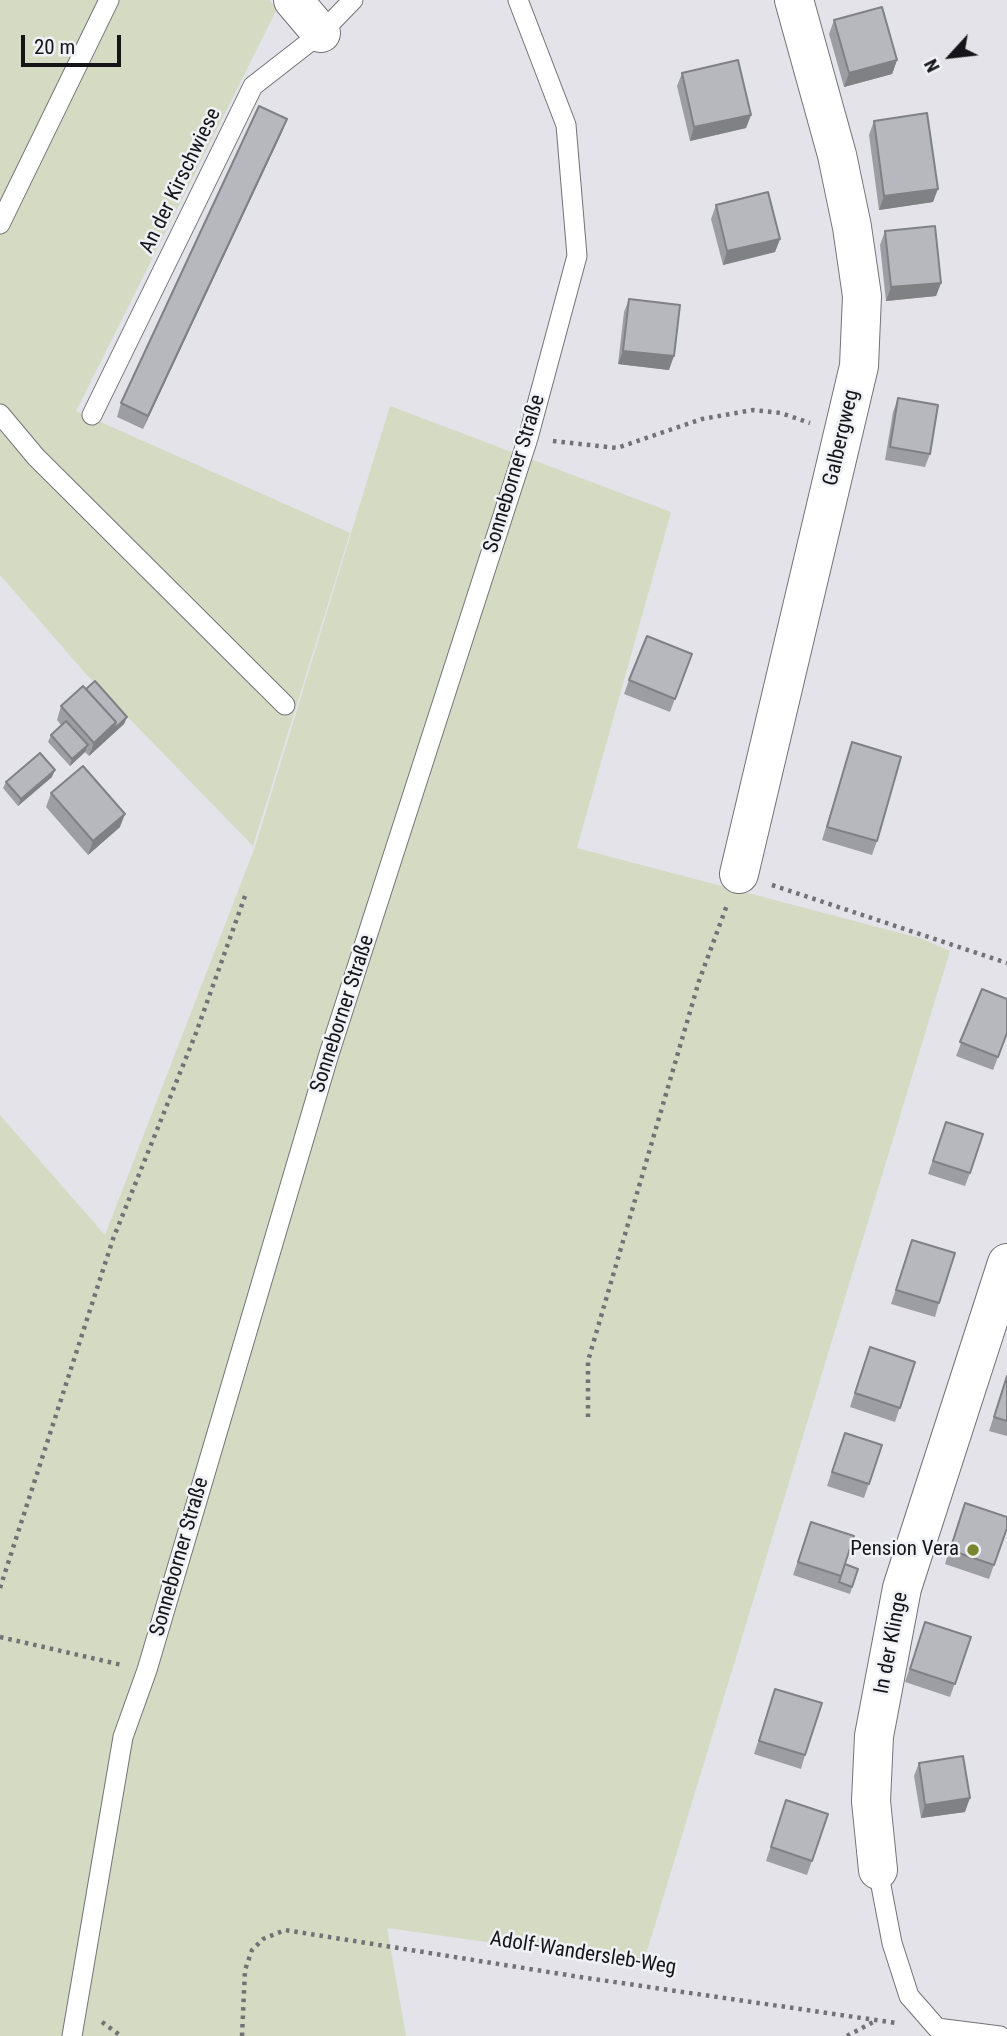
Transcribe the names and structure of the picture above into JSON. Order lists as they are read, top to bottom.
{
  "streets": {
    "street": ["Galbergweg", "In der Klinge"],
    "lane": ["An der Kirschwiese", "Sonneborner Straße"],
    "path": ["Adolf-Wandersleb-Weg"]
  },
  "places": ["Pension Vera"],
  "scale_bar": "20 m",
  "north": "bottom left"
}
